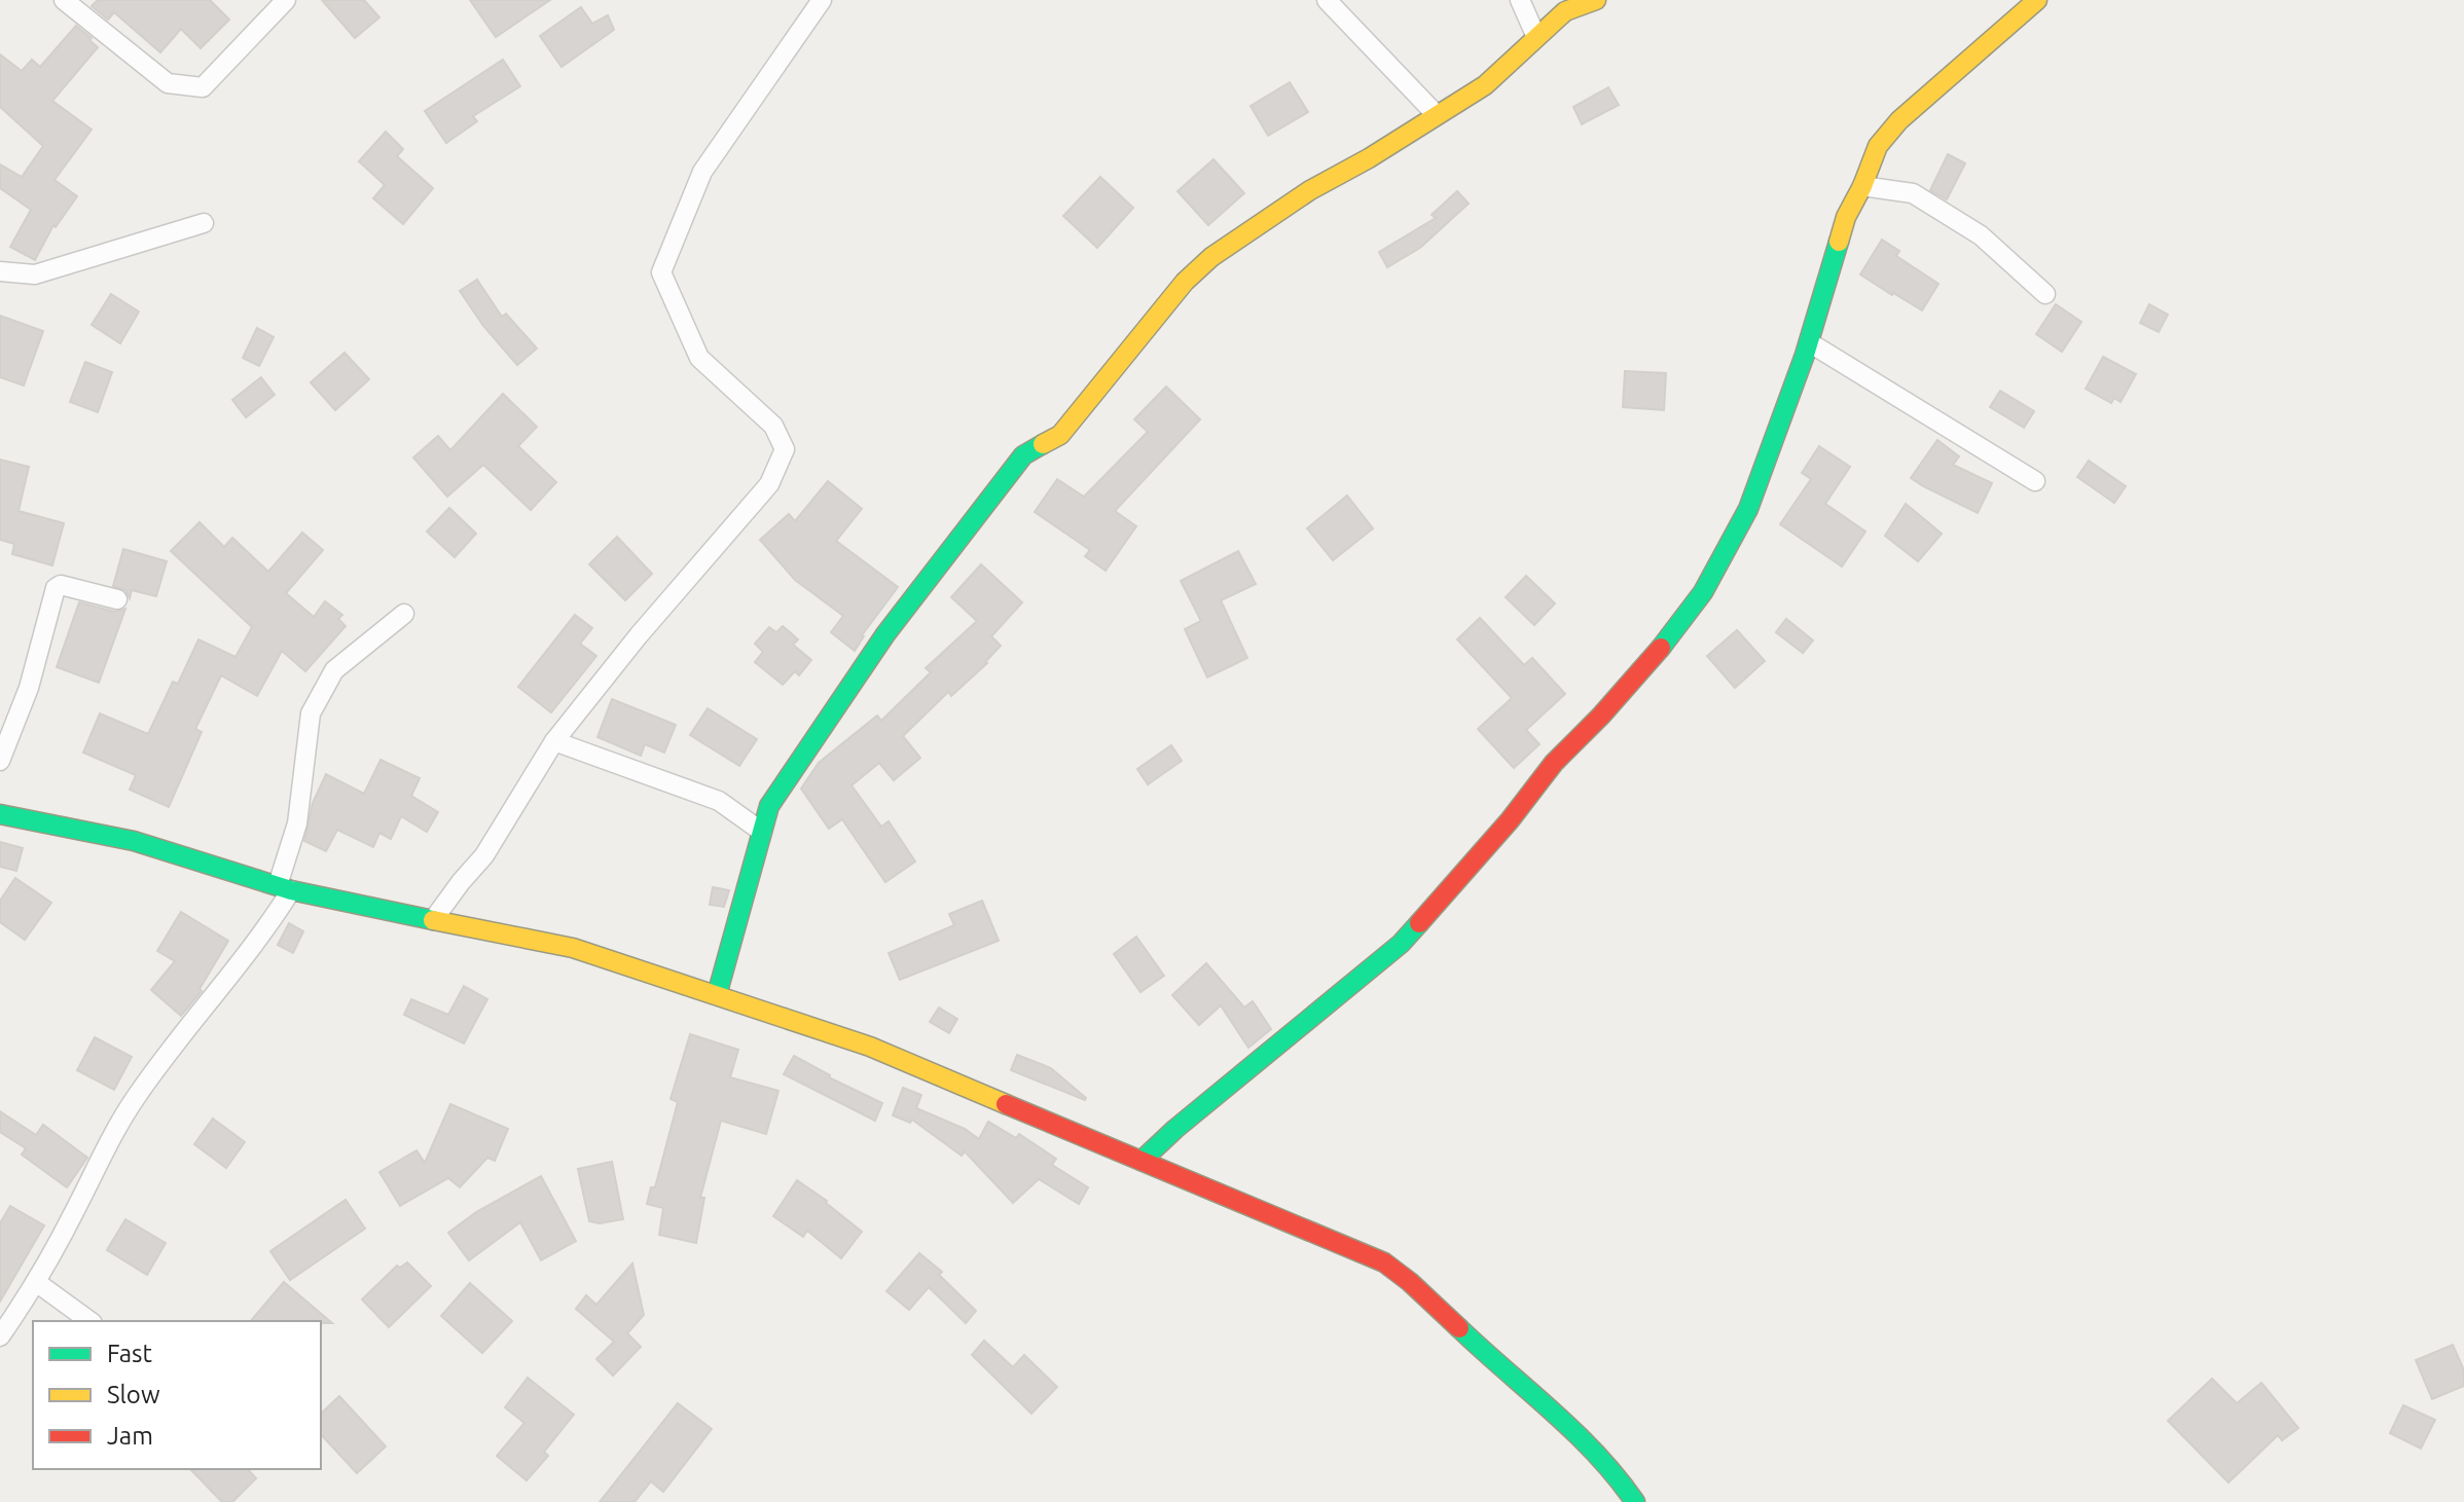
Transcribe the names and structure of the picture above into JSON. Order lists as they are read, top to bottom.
{
  "legend": ["Fast", "Slow", "Jam"]
}
